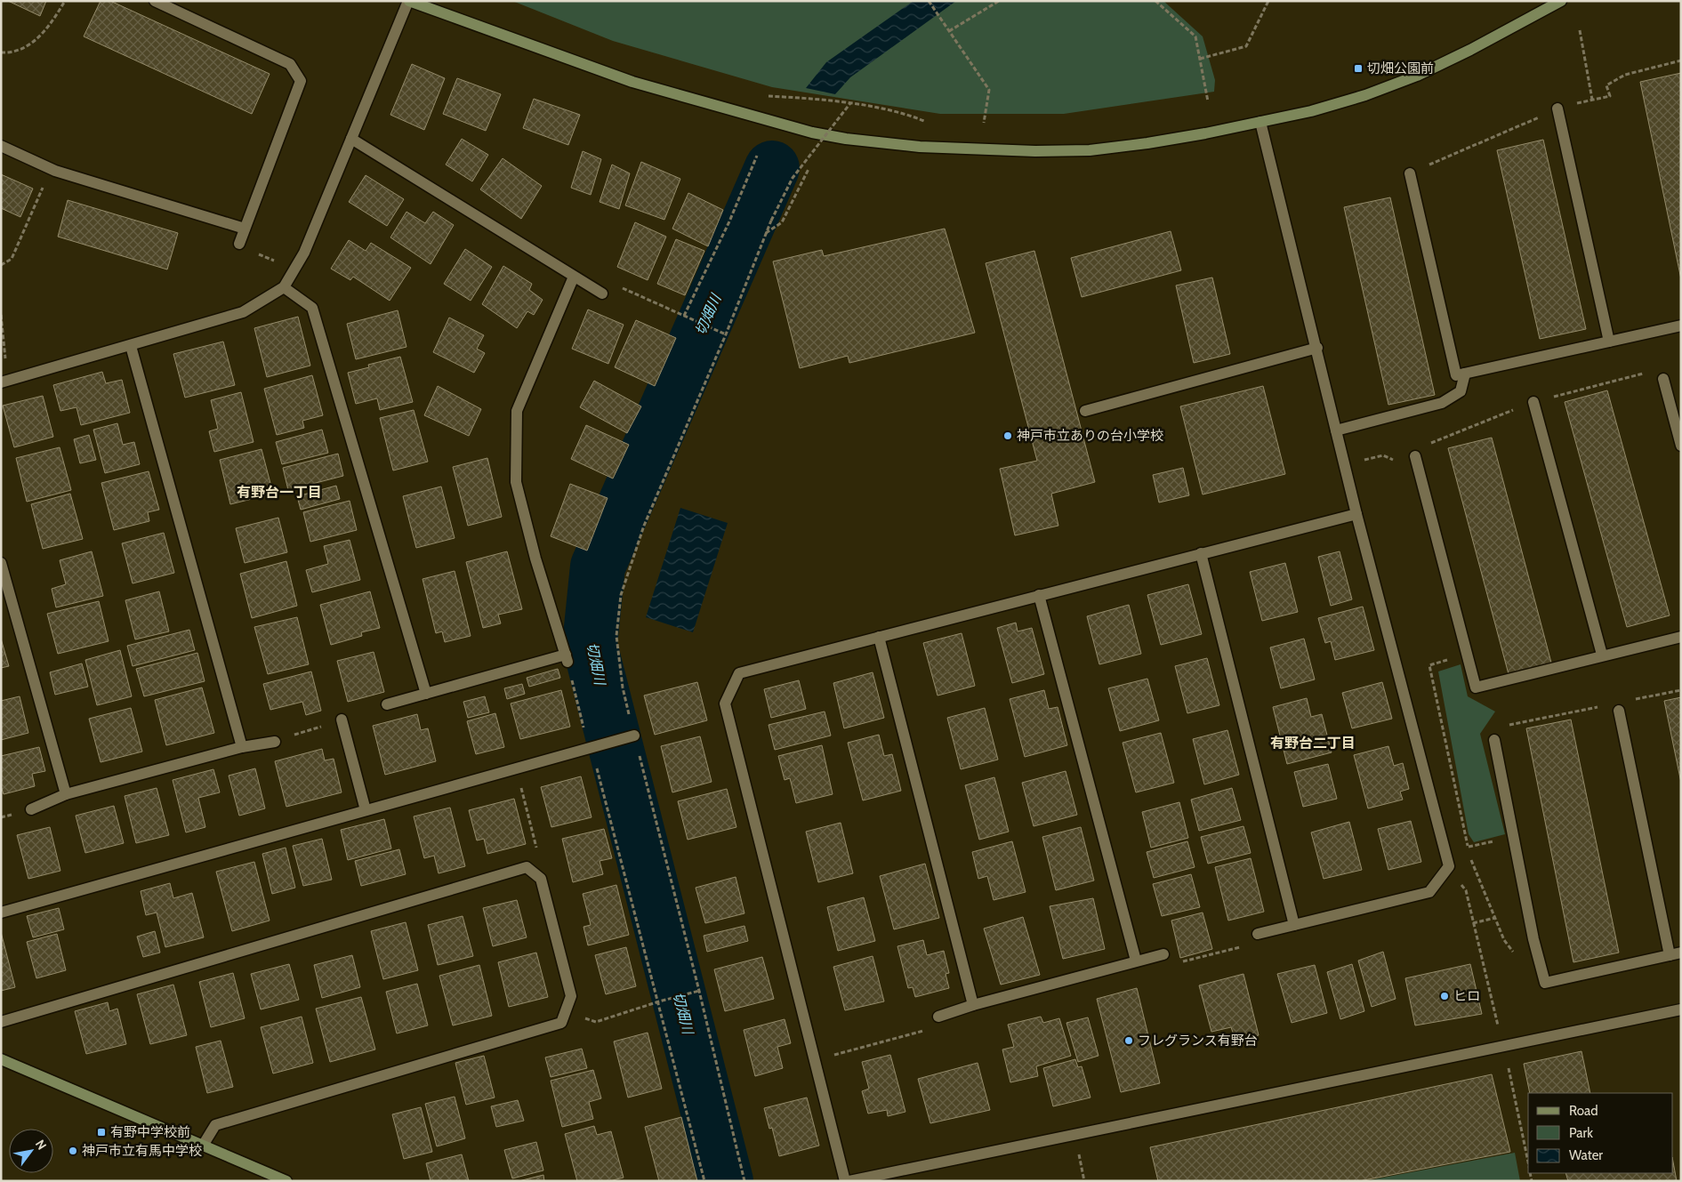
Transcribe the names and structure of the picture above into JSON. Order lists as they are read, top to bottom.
{
  "districts": ["有野台一丁目", "有野台二丁目"],
  "water": ["切畑川"],
  "places": {
    "transit": ["切畑公園前", "有野中学校前"],
    "other": [
      "神戸市立ありの台小学校",
      "ヒロ",
      "フレグランス有野台",
      "神戸市立有馬中学校"
    ]
  },
  "legend": ["Road", "Park", "Water"],
  "north": "top right"
}
